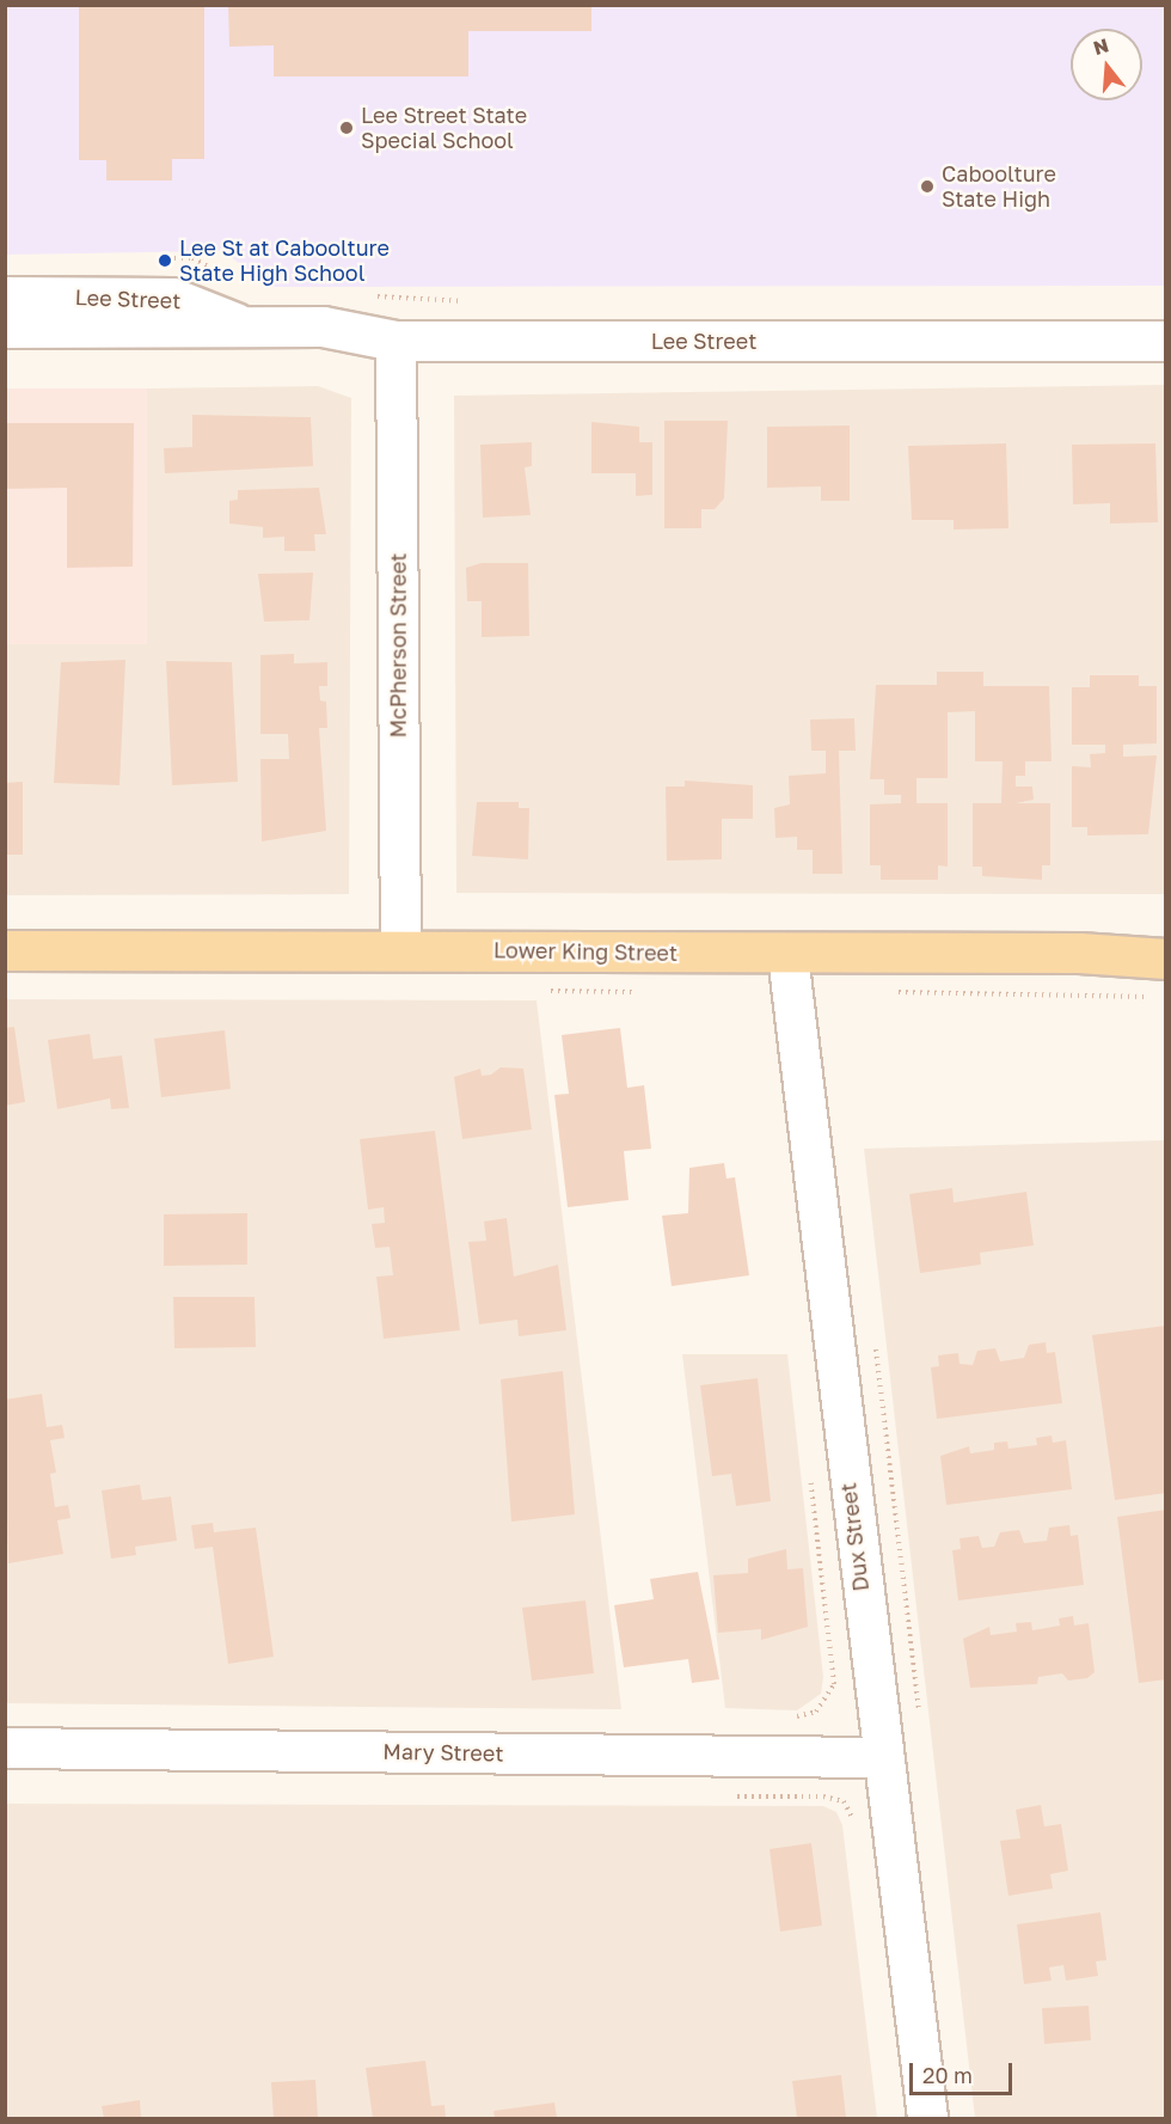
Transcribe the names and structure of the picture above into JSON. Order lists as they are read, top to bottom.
{
  "streets": {
    "main road": ["Lower King Street"],
    "street": [
      "Lee Street",
      "McPherson Street",
      "Dux Street",
      "Mary Street"
    ]
  },
  "crossings": [
    ["Lee Street", "McPherson Street"],
    ["McPherson Street", "Lower King Street"],
    ["Lower King Street", "Dux Street"],
    ["Dux Street", "Mary Street"]
  ],
  "places": ["Lee Street State Special School", "Caboolture State High", "Lee St at Caboolture State High School"],
  "scale_bar": "20 m",
  "north": "top"
}
